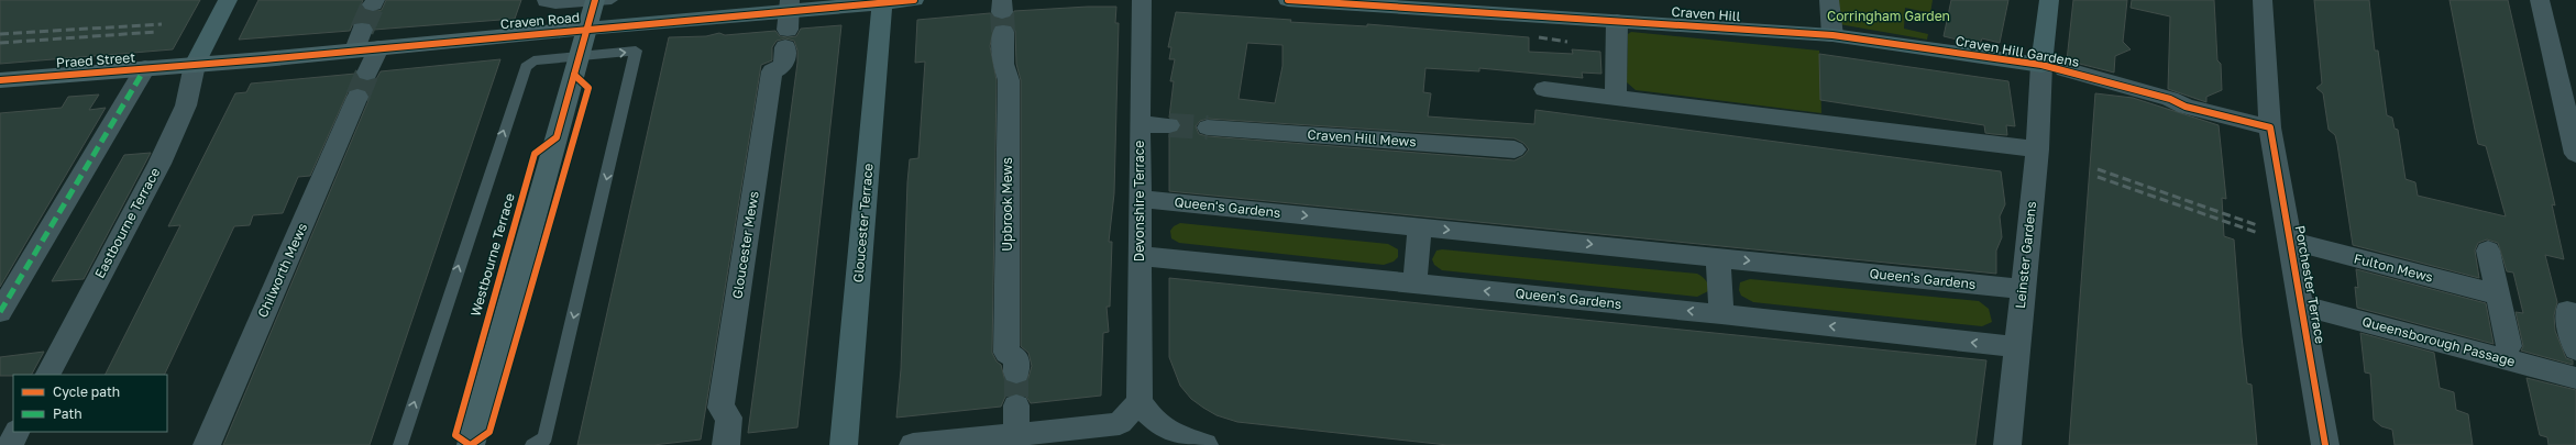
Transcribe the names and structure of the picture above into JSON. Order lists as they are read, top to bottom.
{
  "streets": {
    "main road": [
      "Craven Hill",
      "Craven Road",
      "Craven Hill Gardens",
      "Praed Street",
      "Gloucester Terrace"
    ],
    "street": [
      "Craven Hill Mews",
      "Devonshire Terrace",
      "Upbrook Mews",
      "Queen's Gardens",
      "Eastbourne Terrace",
      "Gloucester Mews",
      "Leinster Gardens",
      "Fulton Mews",
      "Chilworth Mews",
      "Porchester Terrace",
      "Queensborough Passage"
    ],
    "lane": ["Westbourne Terrace"]
  },
  "crossings": [
    ["Craven Hill", "Craven Hill Gardens"],
    ["Craven Road", "Praed Street"],
    ["Craven Road", "Eastbourne Terrace"],
    ["Craven Road", "Gloucester Terrace"],
    ["Craven Road", "Gloucester Mews"],
    ["Craven Hill Gardens", "Leinster Gardens"],
    ["Craven Hill Gardens", "Porchester Terrace"],
    ["Praed Street", "Eastbourne Terrace"],
    ["Devonshire Terrace", "Queen's Gardens"],
    ["Queen's Gardens", "Leinster Gardens"],
    ["Fulton Mews", "Porchester Terrace"],
    ["Porchester Terrace", "Queensborough Passage"]
  ],
  "parks": ["Corringham Garden"],
  "legend": ["Cycle path", "Path"]
}
